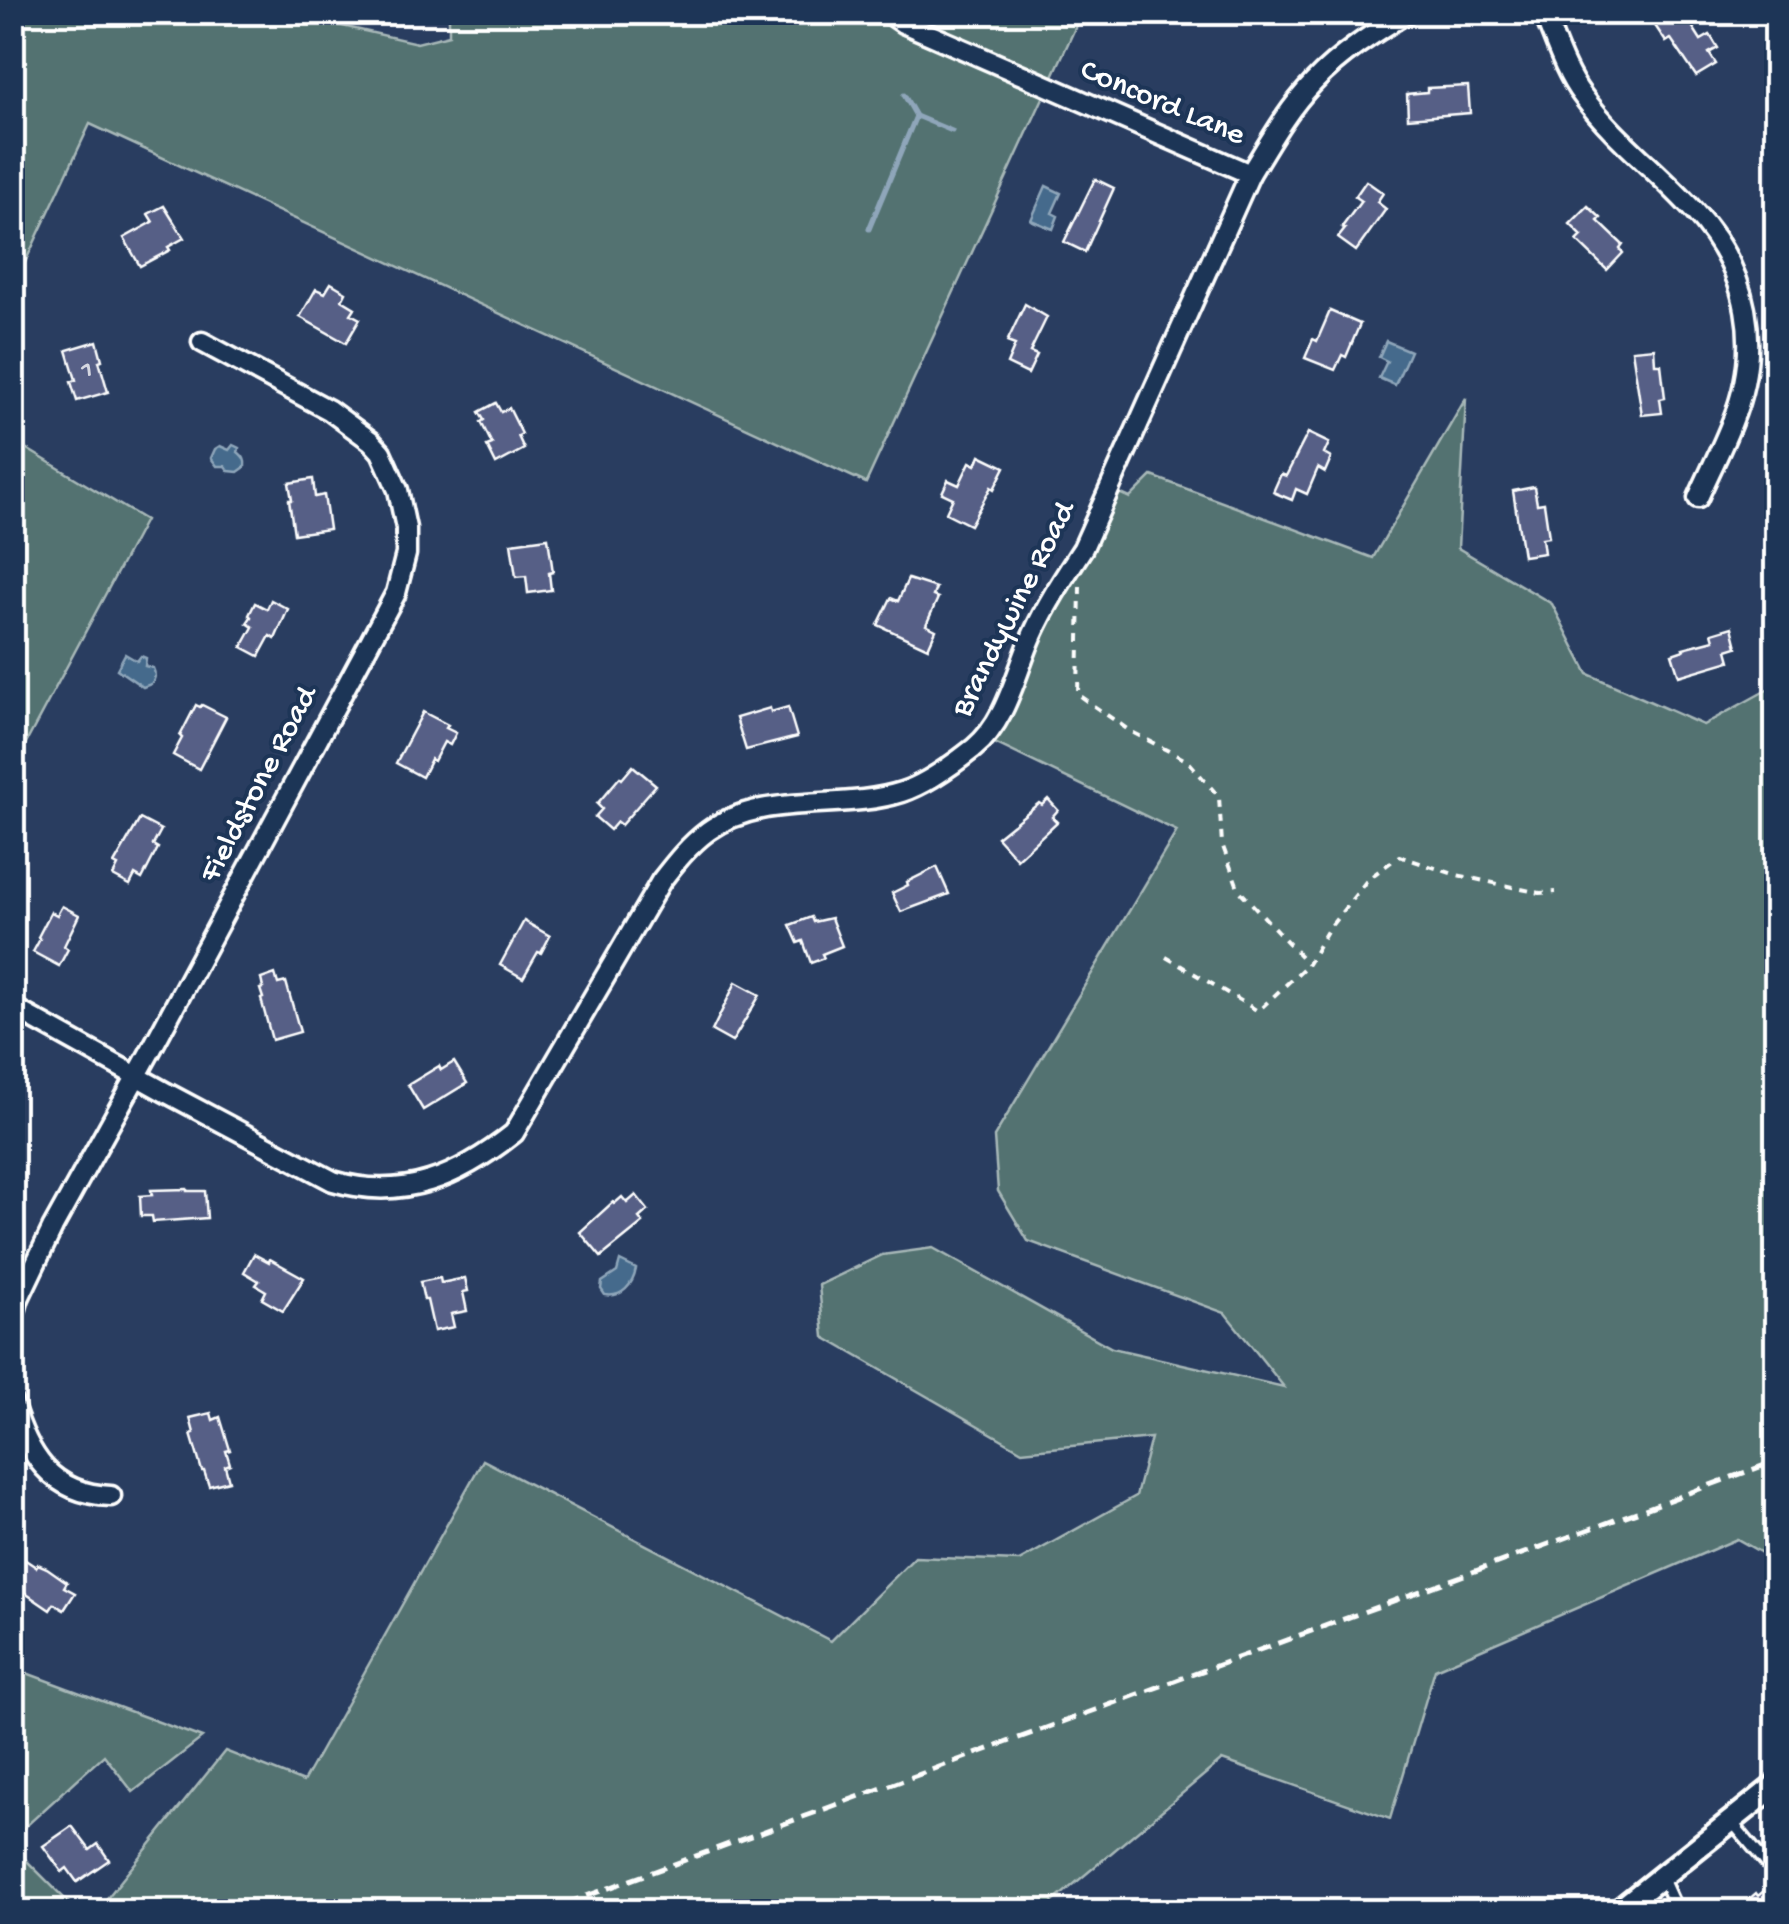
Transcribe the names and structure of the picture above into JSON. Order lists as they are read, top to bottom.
{
  "streets": {
    "street": ["Concord Lane", "Brandywine Road", "Fieldstone Road"]
  },
  "crossings": [
    ["Concord Lane", "Brandywine Road"],
    ["Brandywine Road", "Fieldstone Road"]
  ],
  "house_numbers": ["1"]
}
